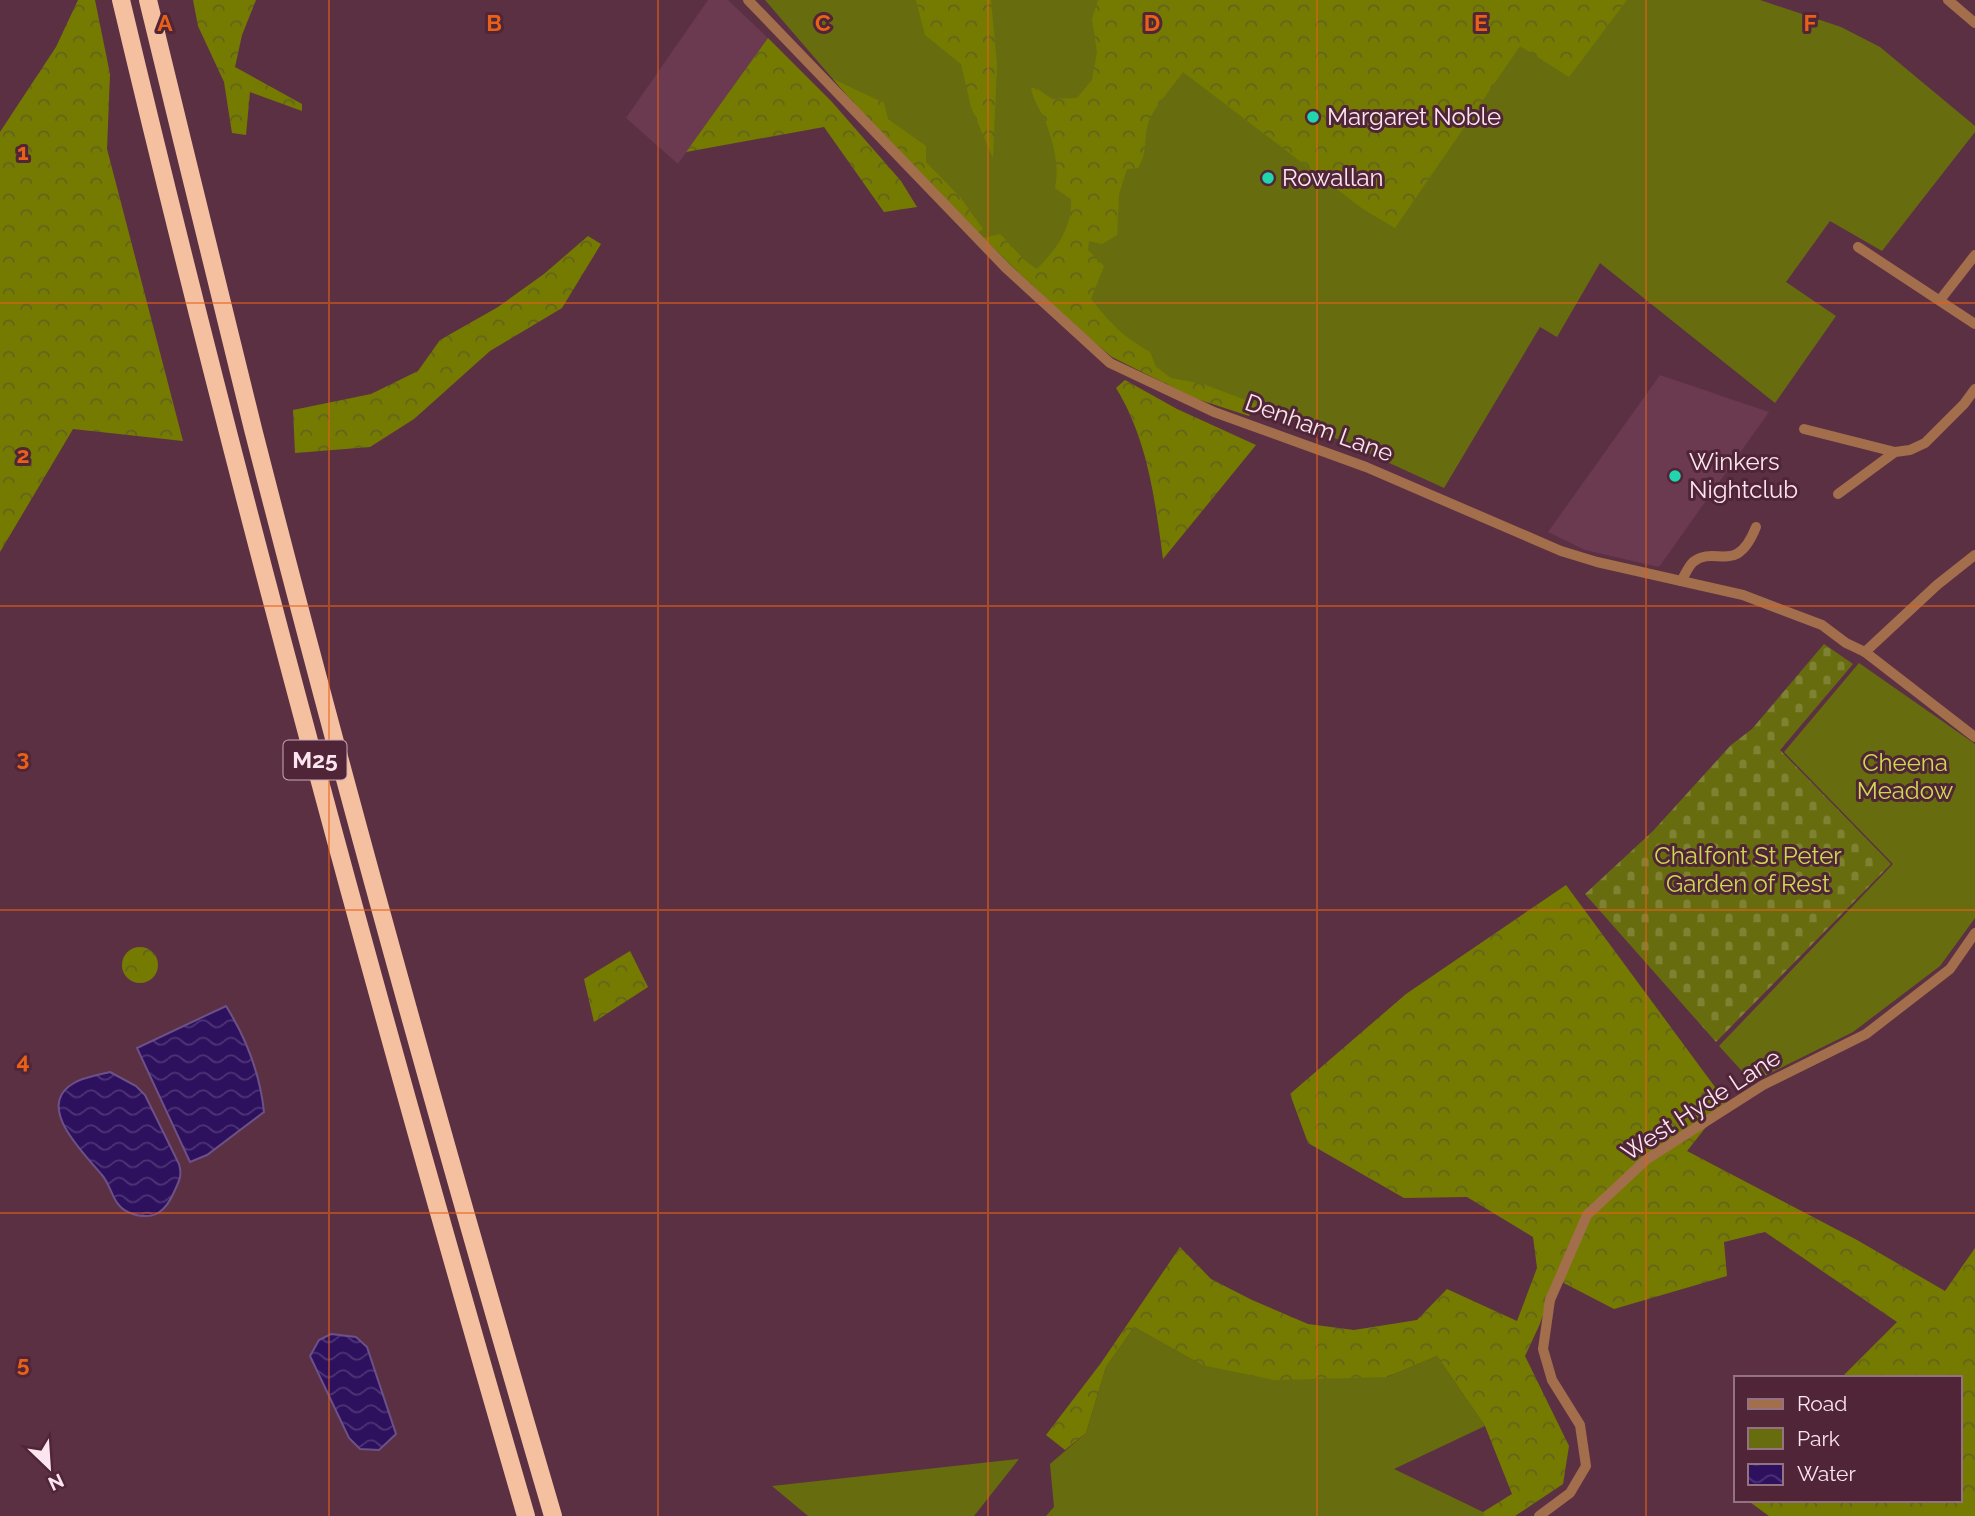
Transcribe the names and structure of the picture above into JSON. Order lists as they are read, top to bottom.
{
  "streets": {
    "highway": ["M25"],
    "street": ["Denham Lane", "West Hyde Lane"]
  },
  "parks": ["Cheena Meadow", "Chalfont St Peter Garden of Rest"],
  "places": ["Margaret Noble", "Rowallan", "Winkers Nightclub"],
  "legend": ["Road", "Park", "Water"],
  "north": "bottom right",
  "grid": {
    "columns": [
      "A",
      "B",
      "C",
      "D",
      "E",
      "F"
    ],
    "rows": [
      "1",
      "2",
      "3",
      "4",
      "5"
    ]
  }
}
